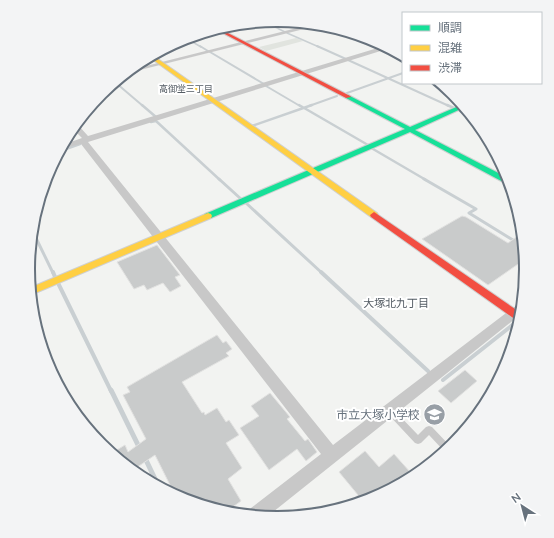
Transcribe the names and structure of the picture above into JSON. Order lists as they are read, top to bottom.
{
  "districts": ["高御堂三丁目", "大塚北九丁目"],
  "places": {
    "school or university": ["市立大塚小学校"]
  },
  "legend": ["順調", "混雑", "渋滞"],
  "north": "top left"
}
